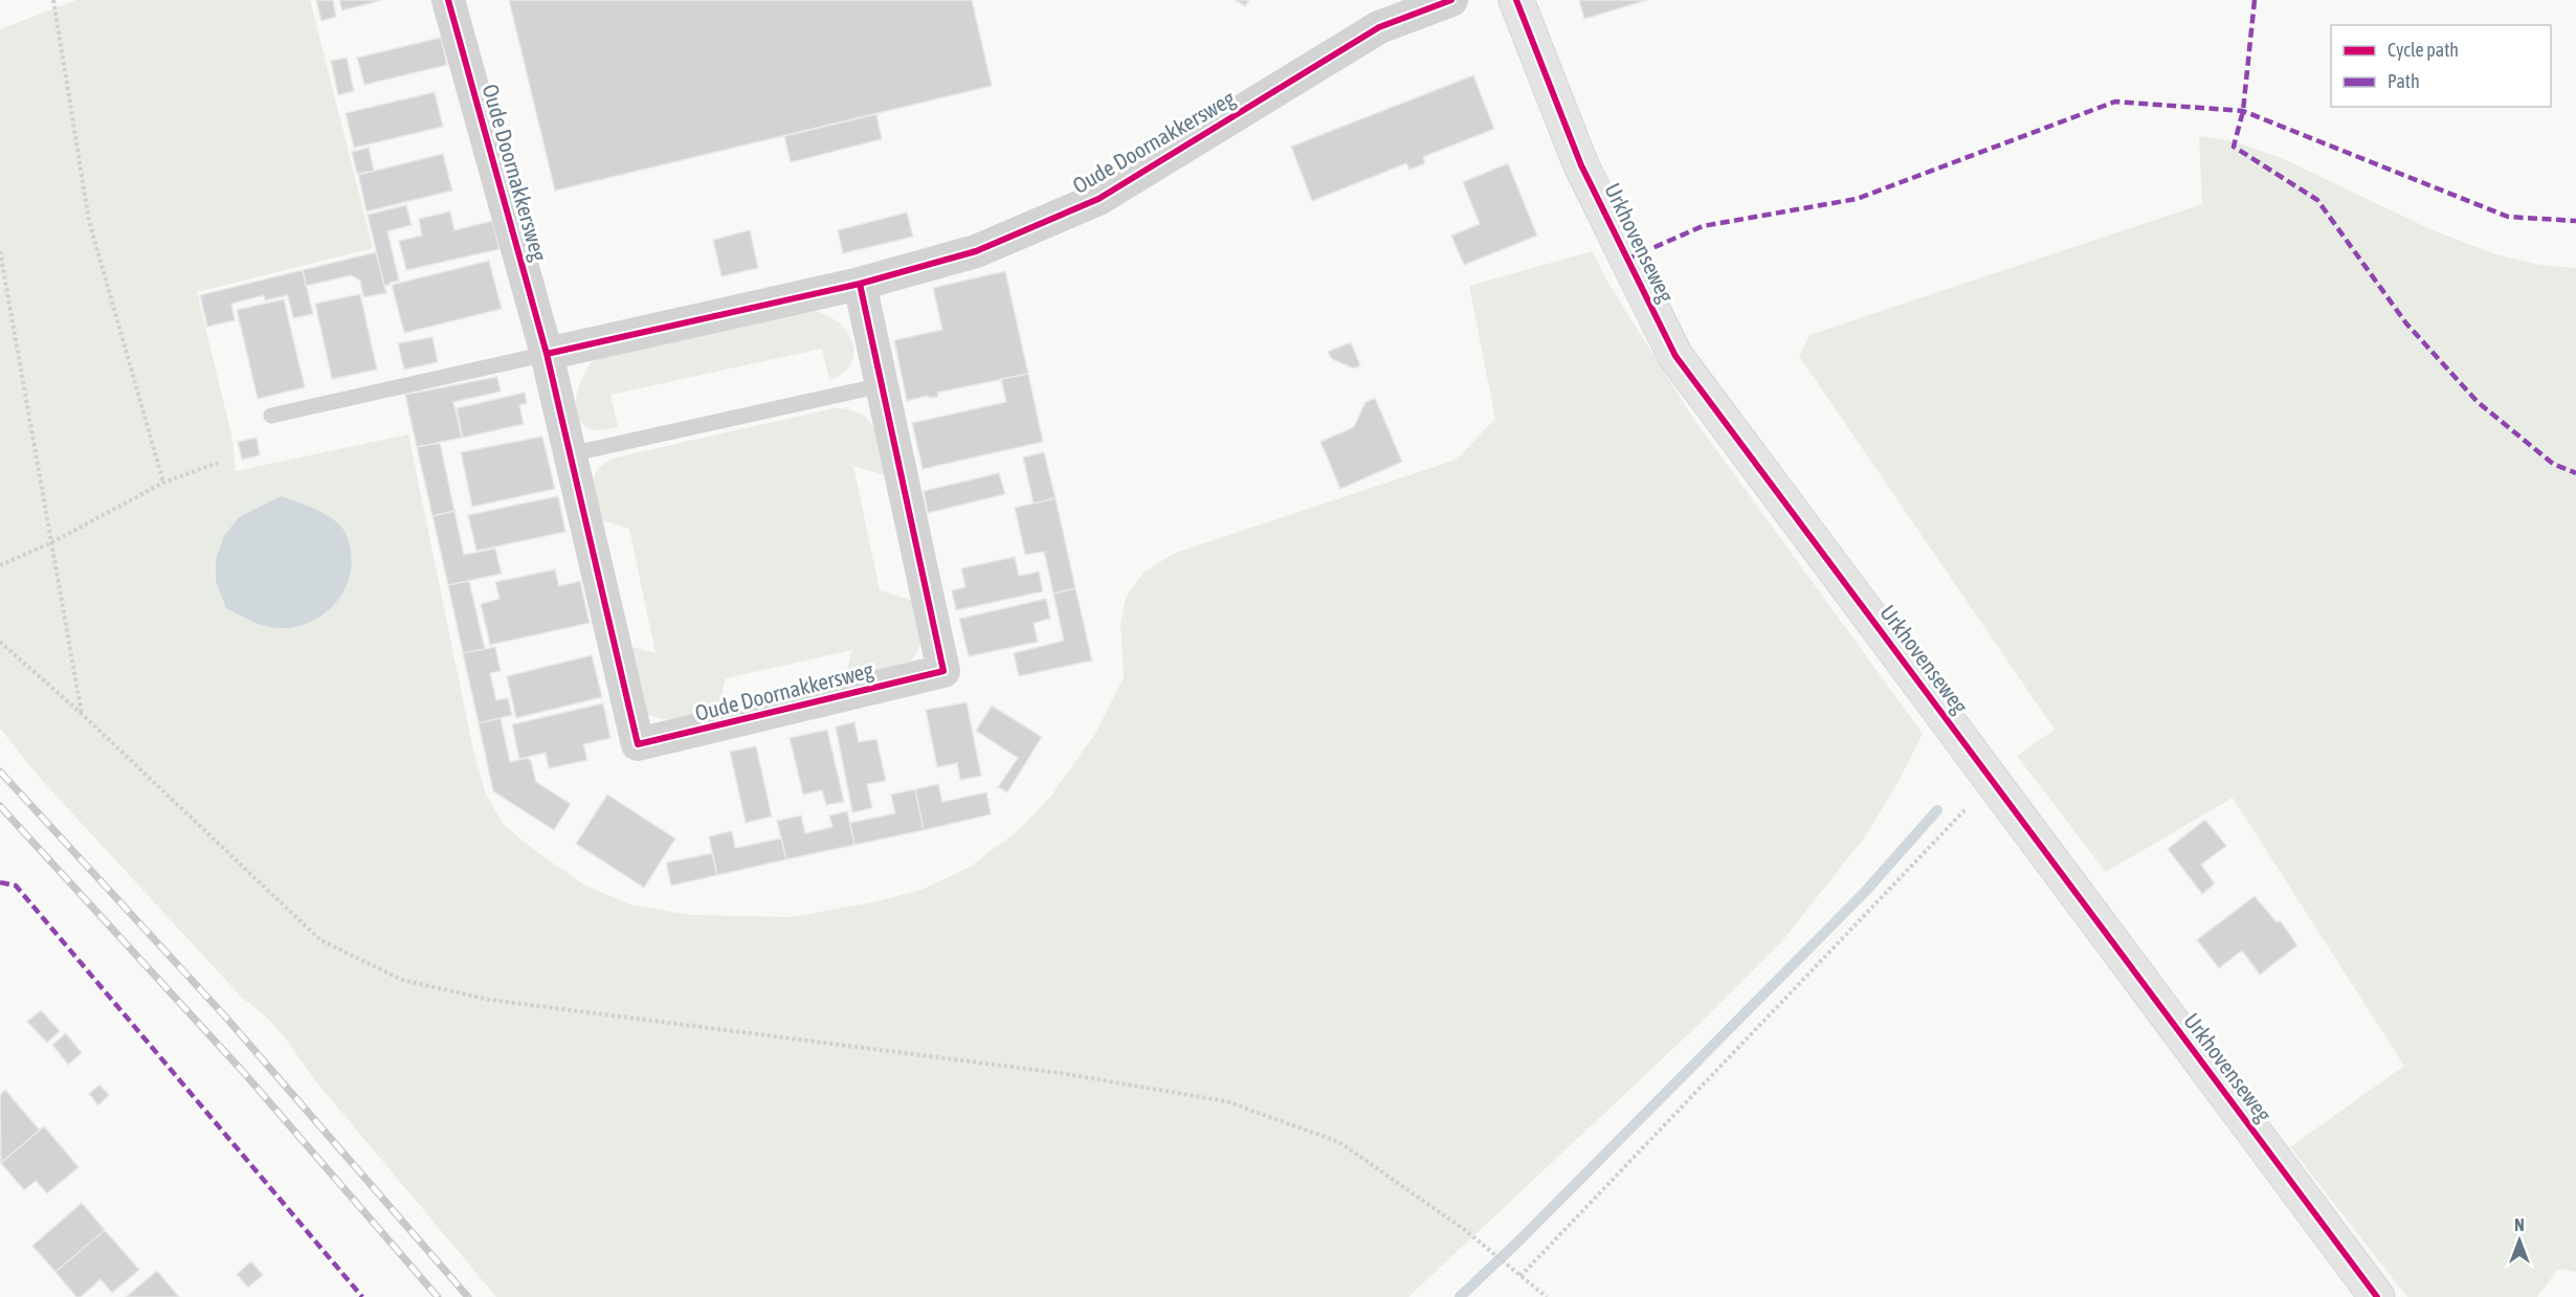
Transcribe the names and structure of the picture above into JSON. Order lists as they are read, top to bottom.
{
  "streets": {
    "street": ["Oude Doornakkersweg", "Urkhovenseweg"]
  },
  "legend": ["Cycle path", "Path"],
  "north": "top"
}
